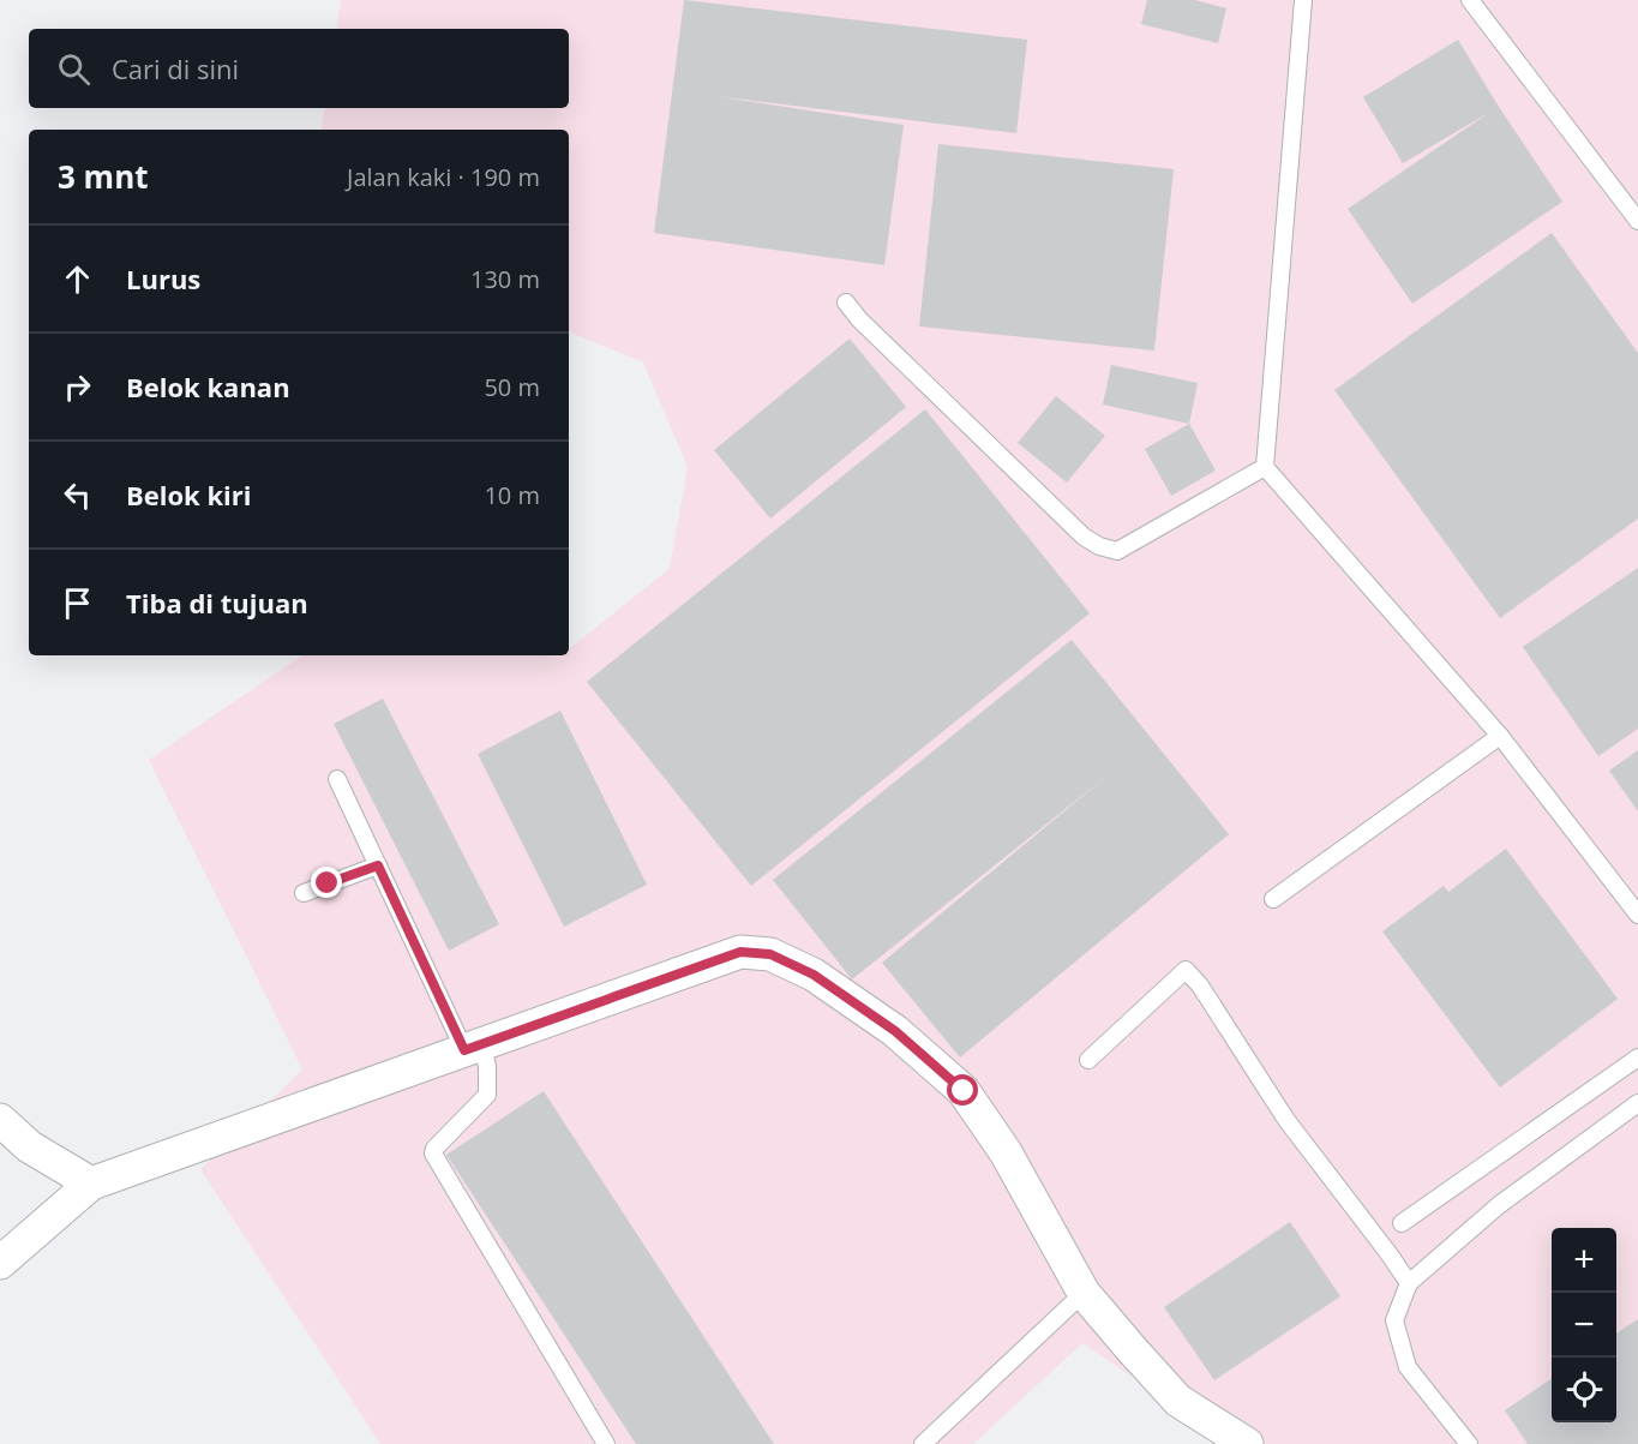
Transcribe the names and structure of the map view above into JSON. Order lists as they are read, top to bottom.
{
  "page": {
    "search": "Cari di sini",
    "heading": ["3 mnt", "Jalan kaki · 190 m"],
    "list": [
      ["Lurus", "130 m"],
      ["Belok kanan", "50 m"],
      ["Belok kiri", "10 m"],
      "Tiba di tujuan"
    ],
    "map_buttons": ["+", "−"]
  }
}
